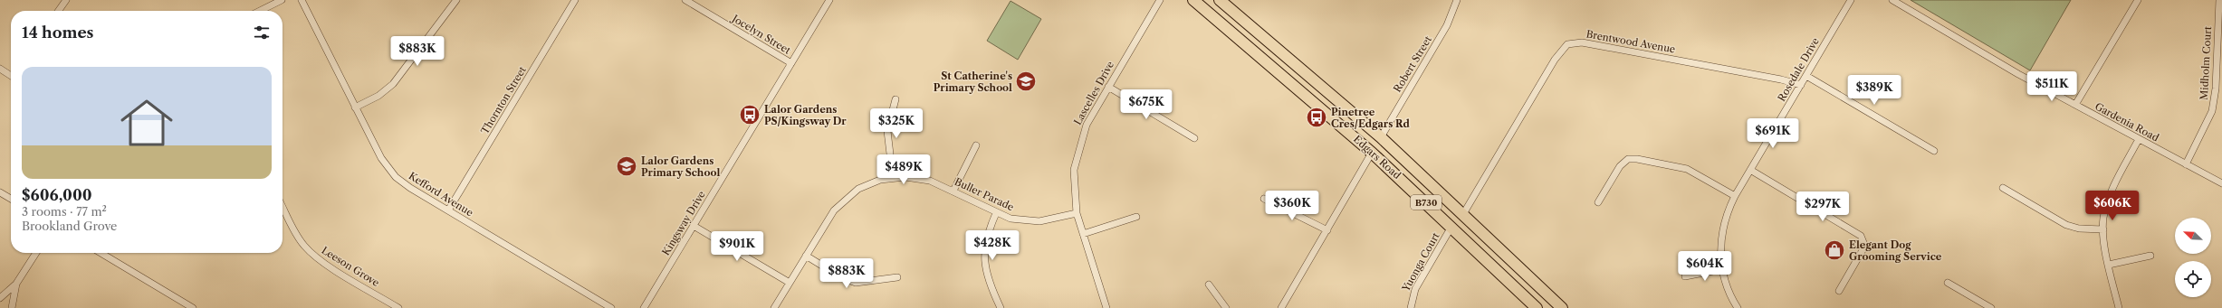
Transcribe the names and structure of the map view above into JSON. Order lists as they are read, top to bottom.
{
  "streets": {
    "main road": ["Edgars Road", "B730"],
    "street": [
      "Jocelyn Street",
      "Brentwood Avenue",
      "Midholm Court",
      "Robert Street",
      "Rosedale Drive",
      "Lascelles Drive",
      "Thornton Street",
      "Gardenia Road",
      "Kefford Avenue",
      "Buller Parade",
      "Kingsway Drive",
      "Yuonga Court",
      "Leeson Grove"
    ]
  },
  "crossings": [
    ["Jocelyn Street", "Kingsway Drive"],
    ["Brentwood Avenue", "Rosedale Drive"],
    ["Brentwood Avenue", "Edgars Road"],
    ["Midholm Court", "Gardenia Road"],
    ["Robert Street", "Edgars Road"],
    ["Lascelles Drive", "Buller Parade"],
    ["Thornton Street", "Kefford Avenue"],
    ["Edgars Road", "Yuonga Court"]
  ],
  "places": {
    "school or university": ["St Catherine's Primary School", "Lalor Gardens Primary School"],
    "bus stop": ["Lalor Gardens PS/Kingsway Dr", "Pinetree Cres/Edgars Rd"],
    "shop": ["Elegant Dog Grooming Service"]
  },
  "north": "top left",
  "page": {
    "heading": "14 homes",
    "price": [
      "$883K",
      "$511K",
      "$389K",
      "$675K",
      "$325K",
      "$691K",
      "$489K",
      "$360K",
      "$606K",
      "$297K",
      "$428K",
      "$901K",
      "$604K",
      "$883K"
    ],
    "list": [
      {
        "name": "$606,000",
        "note": "3 rooms · 77 m² · Brookland Grove"
      }
    ]
  }
}
